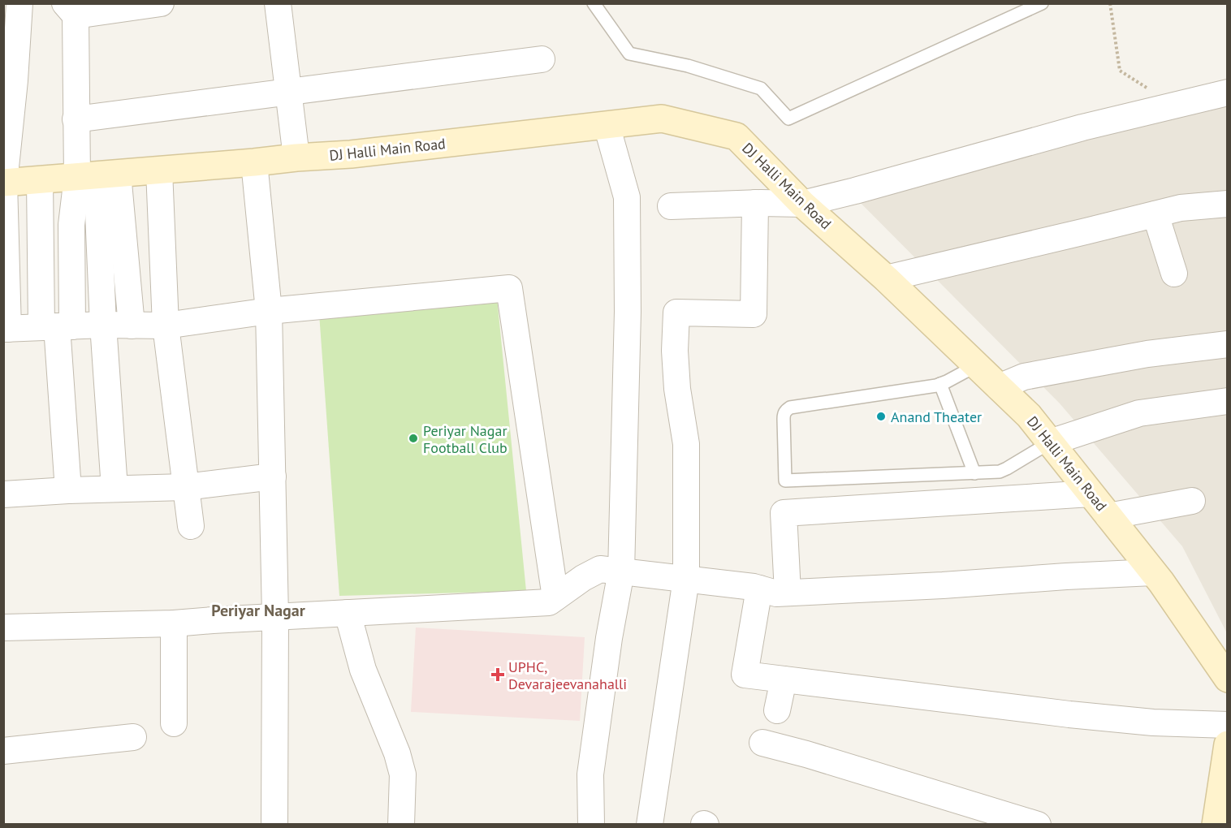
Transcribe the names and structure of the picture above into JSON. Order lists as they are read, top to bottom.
{
  "streets": {
    "street": ["DJ Halli Main Road"]
  },
  "districts": ["Periyar Nagar"],
  "places": {
    "other": ["Anand Theater", "Periyar Nagar Football Club"],
    "health": ["UPHC, Devarajeevanahalli"]
  }
}
